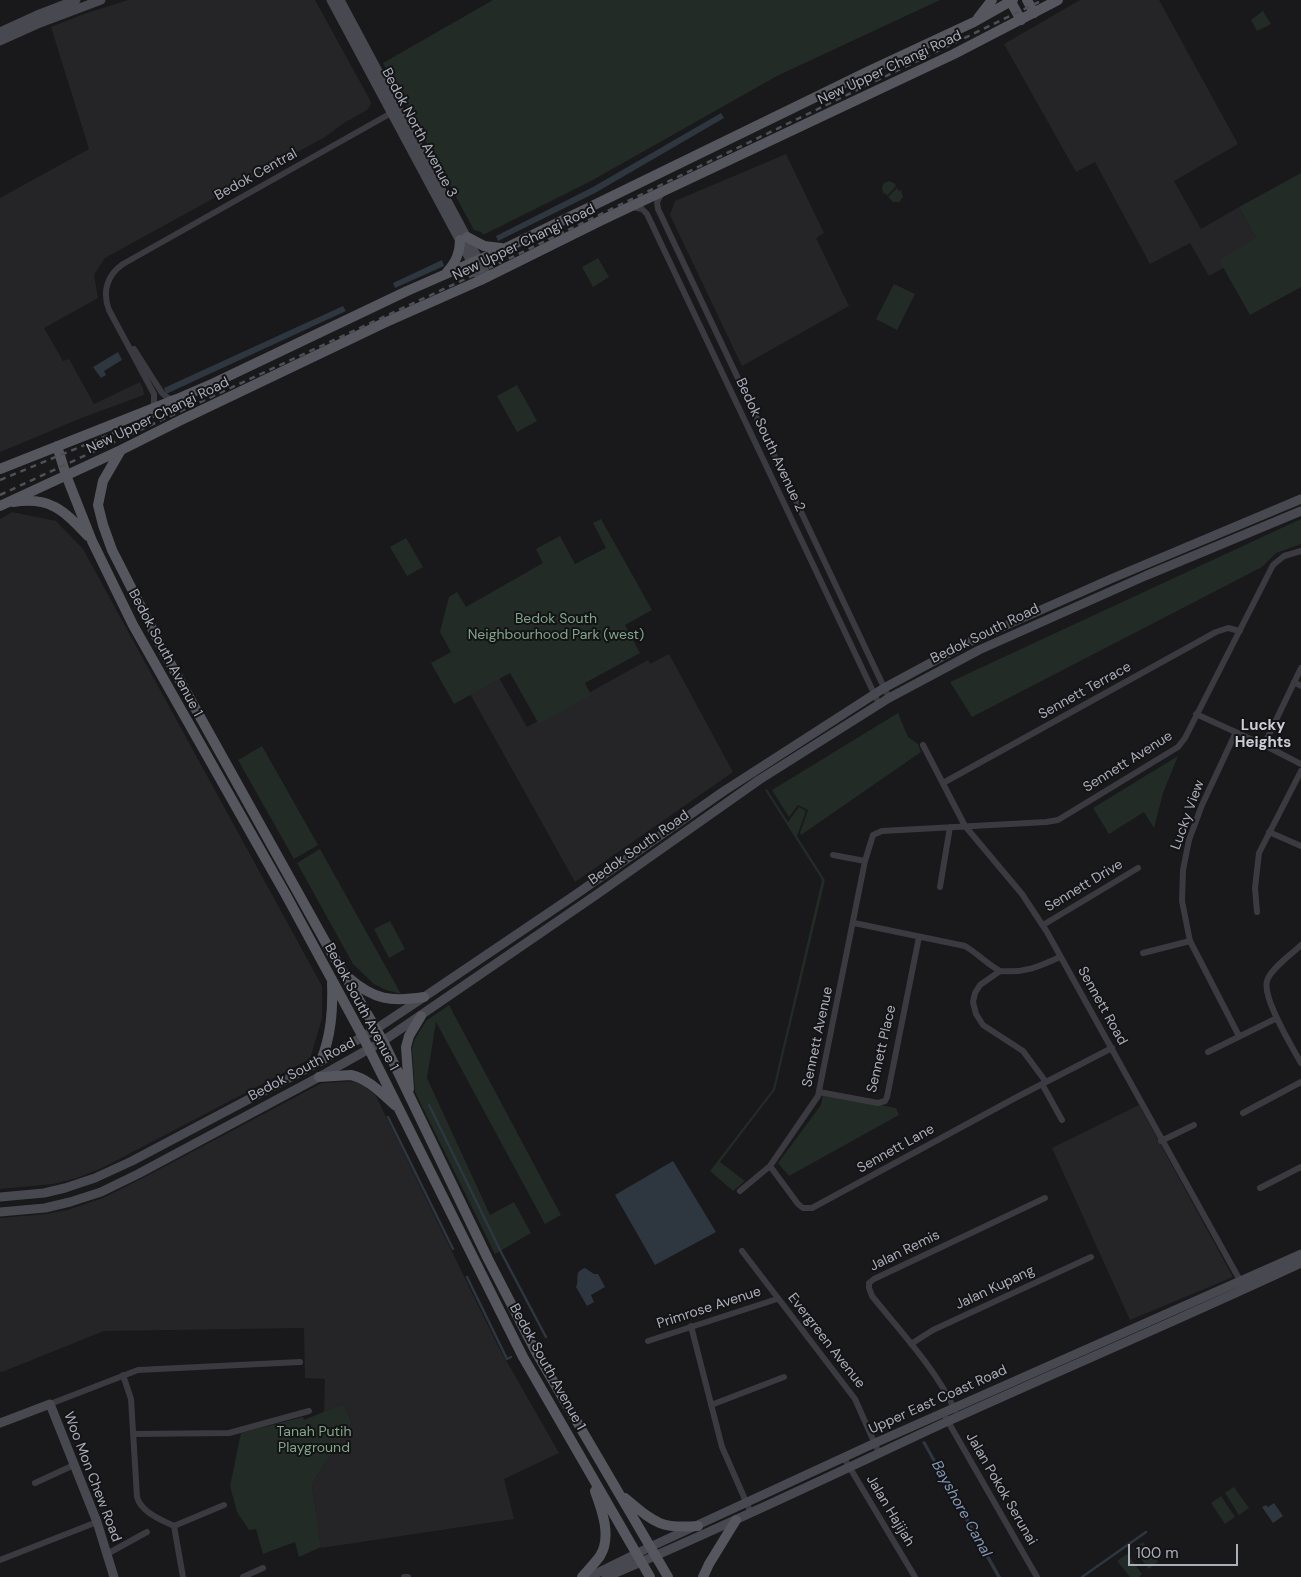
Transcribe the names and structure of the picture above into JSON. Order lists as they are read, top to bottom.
{
  "streets": {
    "main road": [
      "New Upper Changi Road",
      "Bedok North Avenue 3",
      "Bedok South Road",
      "Bedok South Avenue 1",
      "Upper East Coast Road",
      "Woo Mon Chew Road"
    ],
    "street": [
      "Bedok Central",
      "Bedok South Avenue 2",
      "Sennett Terrace",
      "Sennett Avenue",
      "Lucky View",
      "Sennett Drive",
      "Sennett Road",
      "Sennett Place",
      "Sennett Lane",
      "Jalan Remis",
      "Jalan Kupang",
      "Primrose Avenue",
      "Evergreen Avenue",
      "Jalan Pokok Serunai",
      "Jalan Hajijah"
    ]
  },
  "crossings": [
    ["New Upper Changi Road", "Bedok North Avenue 3"],
    ["New Upper Changi Road", "Bedok Central"],
    ["New Upper Changi Road", "Bedok South Avenue 2"],
    ["New Upper Changi Road", "Bedok South Avenue 1"],
    ["Bedok North Avenue 3", "Bedok Central"],
    ["Bedok South Avenue 2", "Bedok South Road"],
    ["Bedok South Road", "Bedok South Avenue 1"],
    ["Bedok South Avenue 1", "Upper East Coast Road"],
    ["Sennett Terrace", "Sennett Avenue"],
    ["Sennett Terrace", "Sennett Road"],
    ["Sennett Avenue", "Sennett Road"],
    ["Sennett Avenue", "Sennett Place"],
    ["Sennett Avenue", "Sennett Lane"],
    ["Sennett Drive", "Sennett Road"],
    ["Sennett Road", "Sennett Lane"],
    ["Sennett Road", "Upper East Coast Road"],
    ["Jalan Remis", "Jalan Kupang"],
    ["Jalan Remis", "Upper East Coast Road"],
    ["Primrose Avenue", "Evergreen Avenue"],
    ["Evergreen Avenue", "Upper East Coast Road"],
    ["Upper East Coast Road", "Jalan Pokok Serunai"],
    ["Upper East Coast Road", "Jalan Hajijah"]
  ],
  "districts": ["Lucky Heights"],
  "water": ["Bayshore Canal"],
  "parks": ["Bedok South Neighbourhood Park (west)", "Tanah Putih Playground"],
  "scale_bar": "100 m"
}
